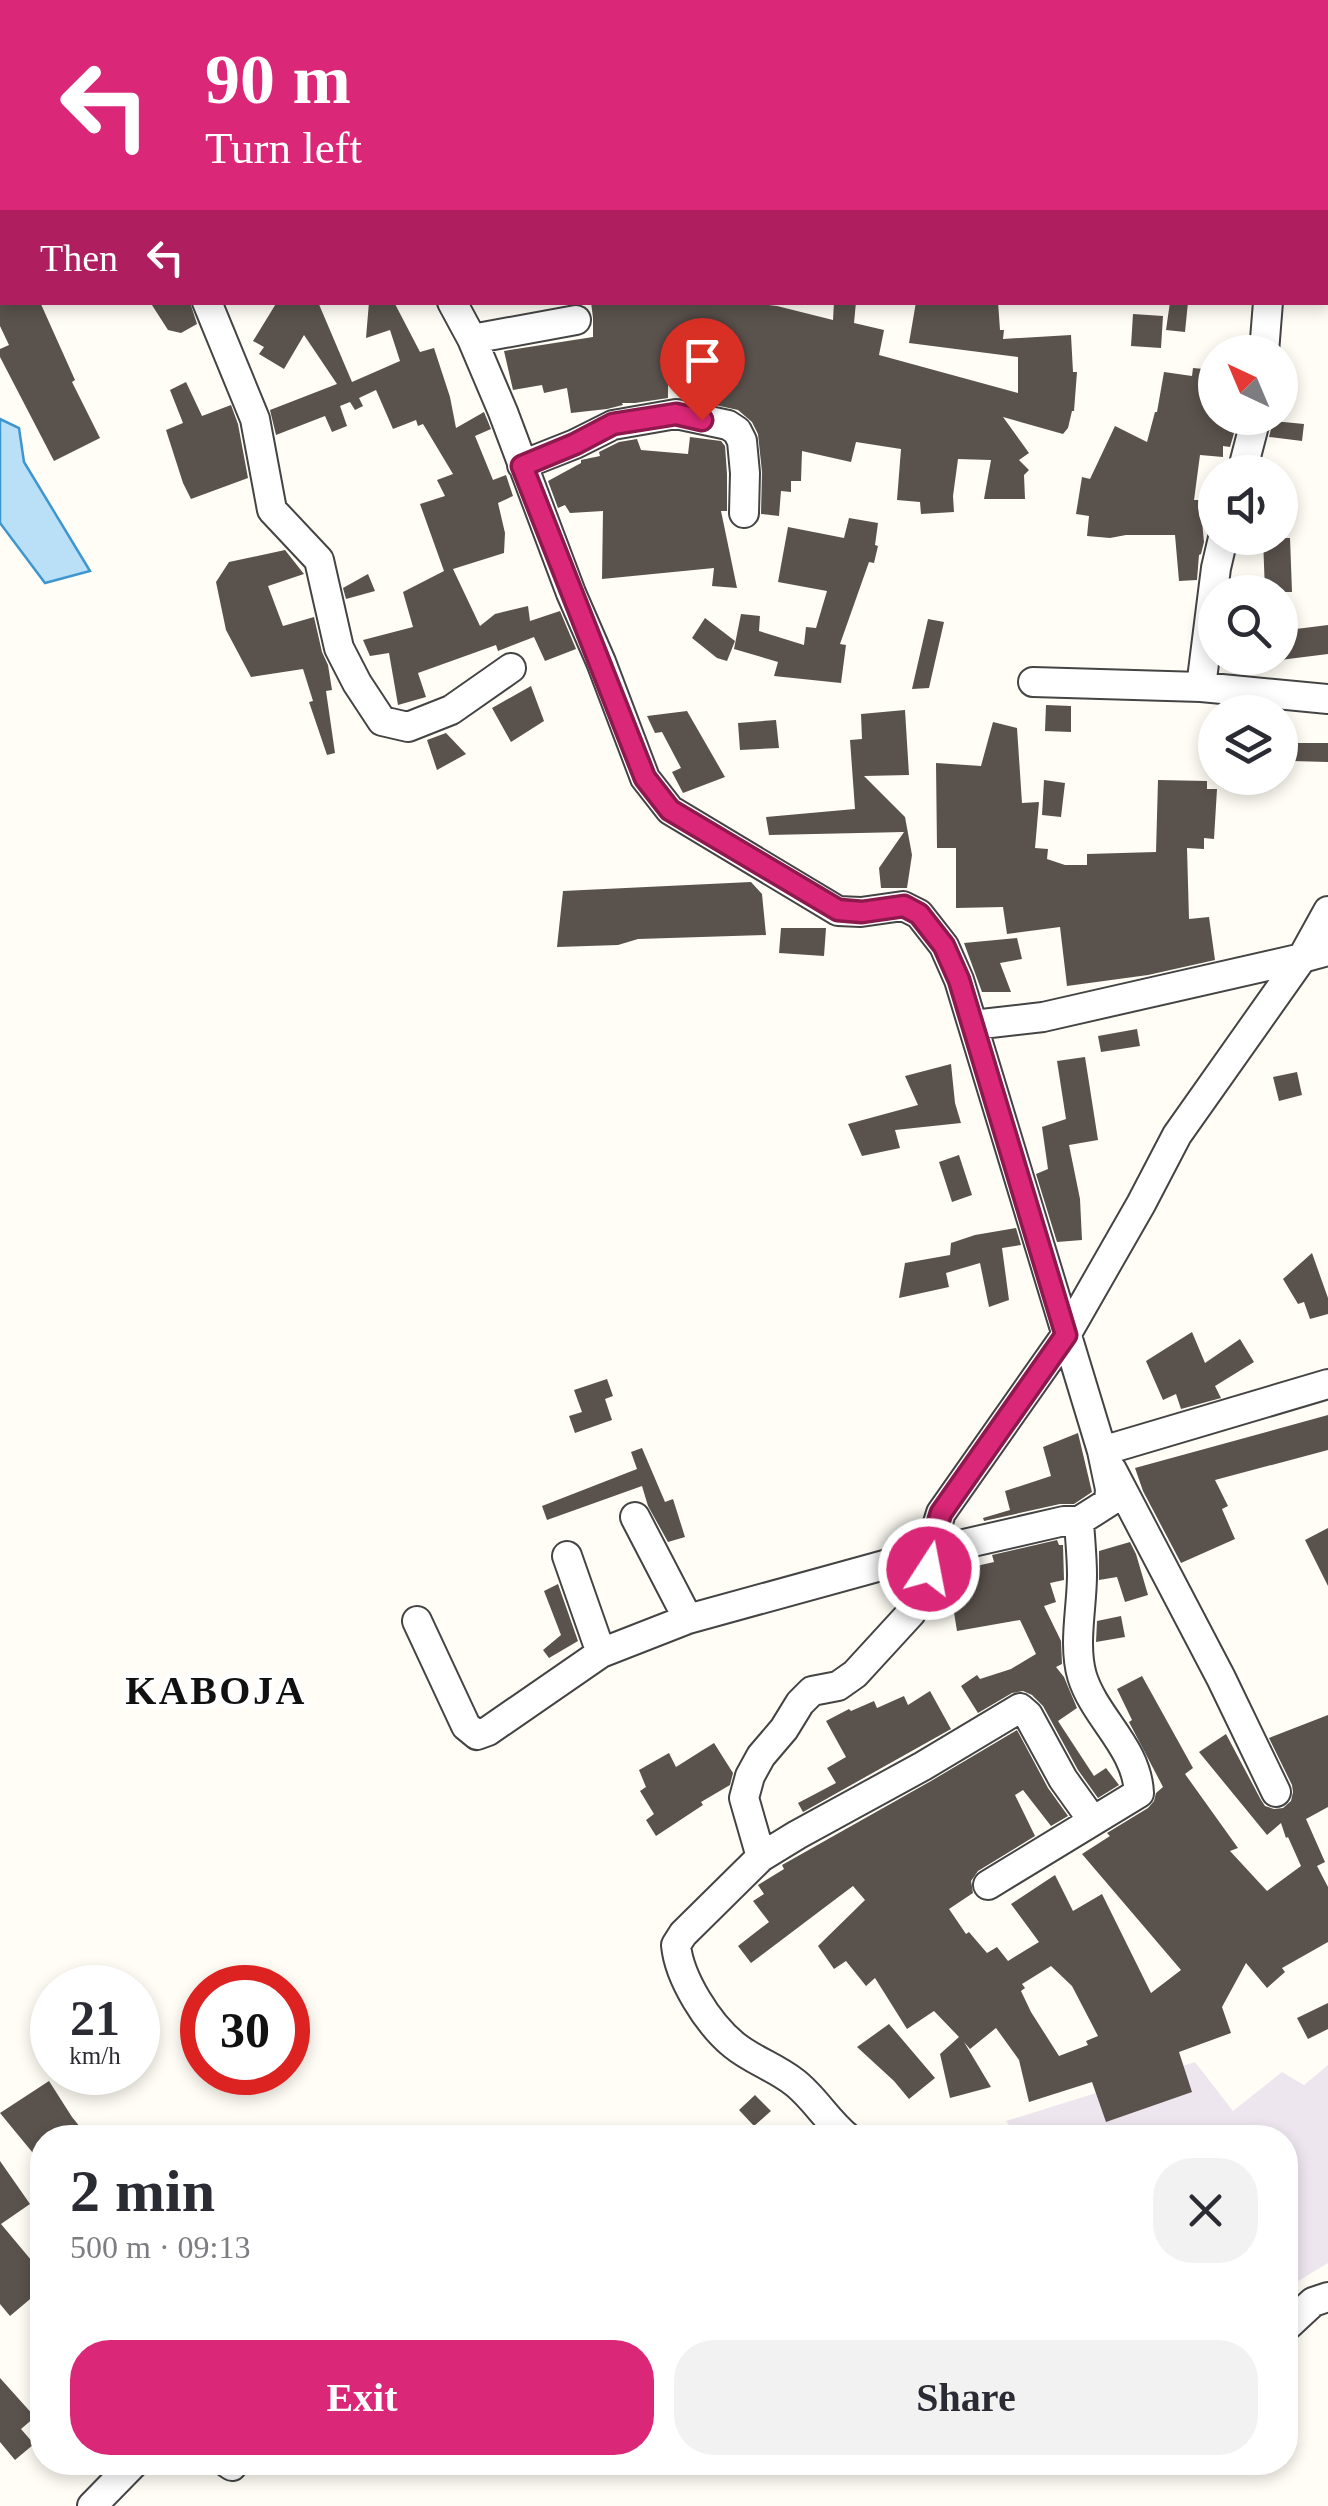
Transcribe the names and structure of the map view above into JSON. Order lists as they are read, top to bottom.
{
  "districts": ["KABOJA"],
  "north": "top left",
  "page": {
    "turn": ["90 m", "Turn left"],
    "then": "Then",
    "speed": "21 km/h",
    "limit": "30",
    "heading": ["2 min", "500 m · 09:13"],
    "buttons": ["Exit", "Share"]
  }
}
